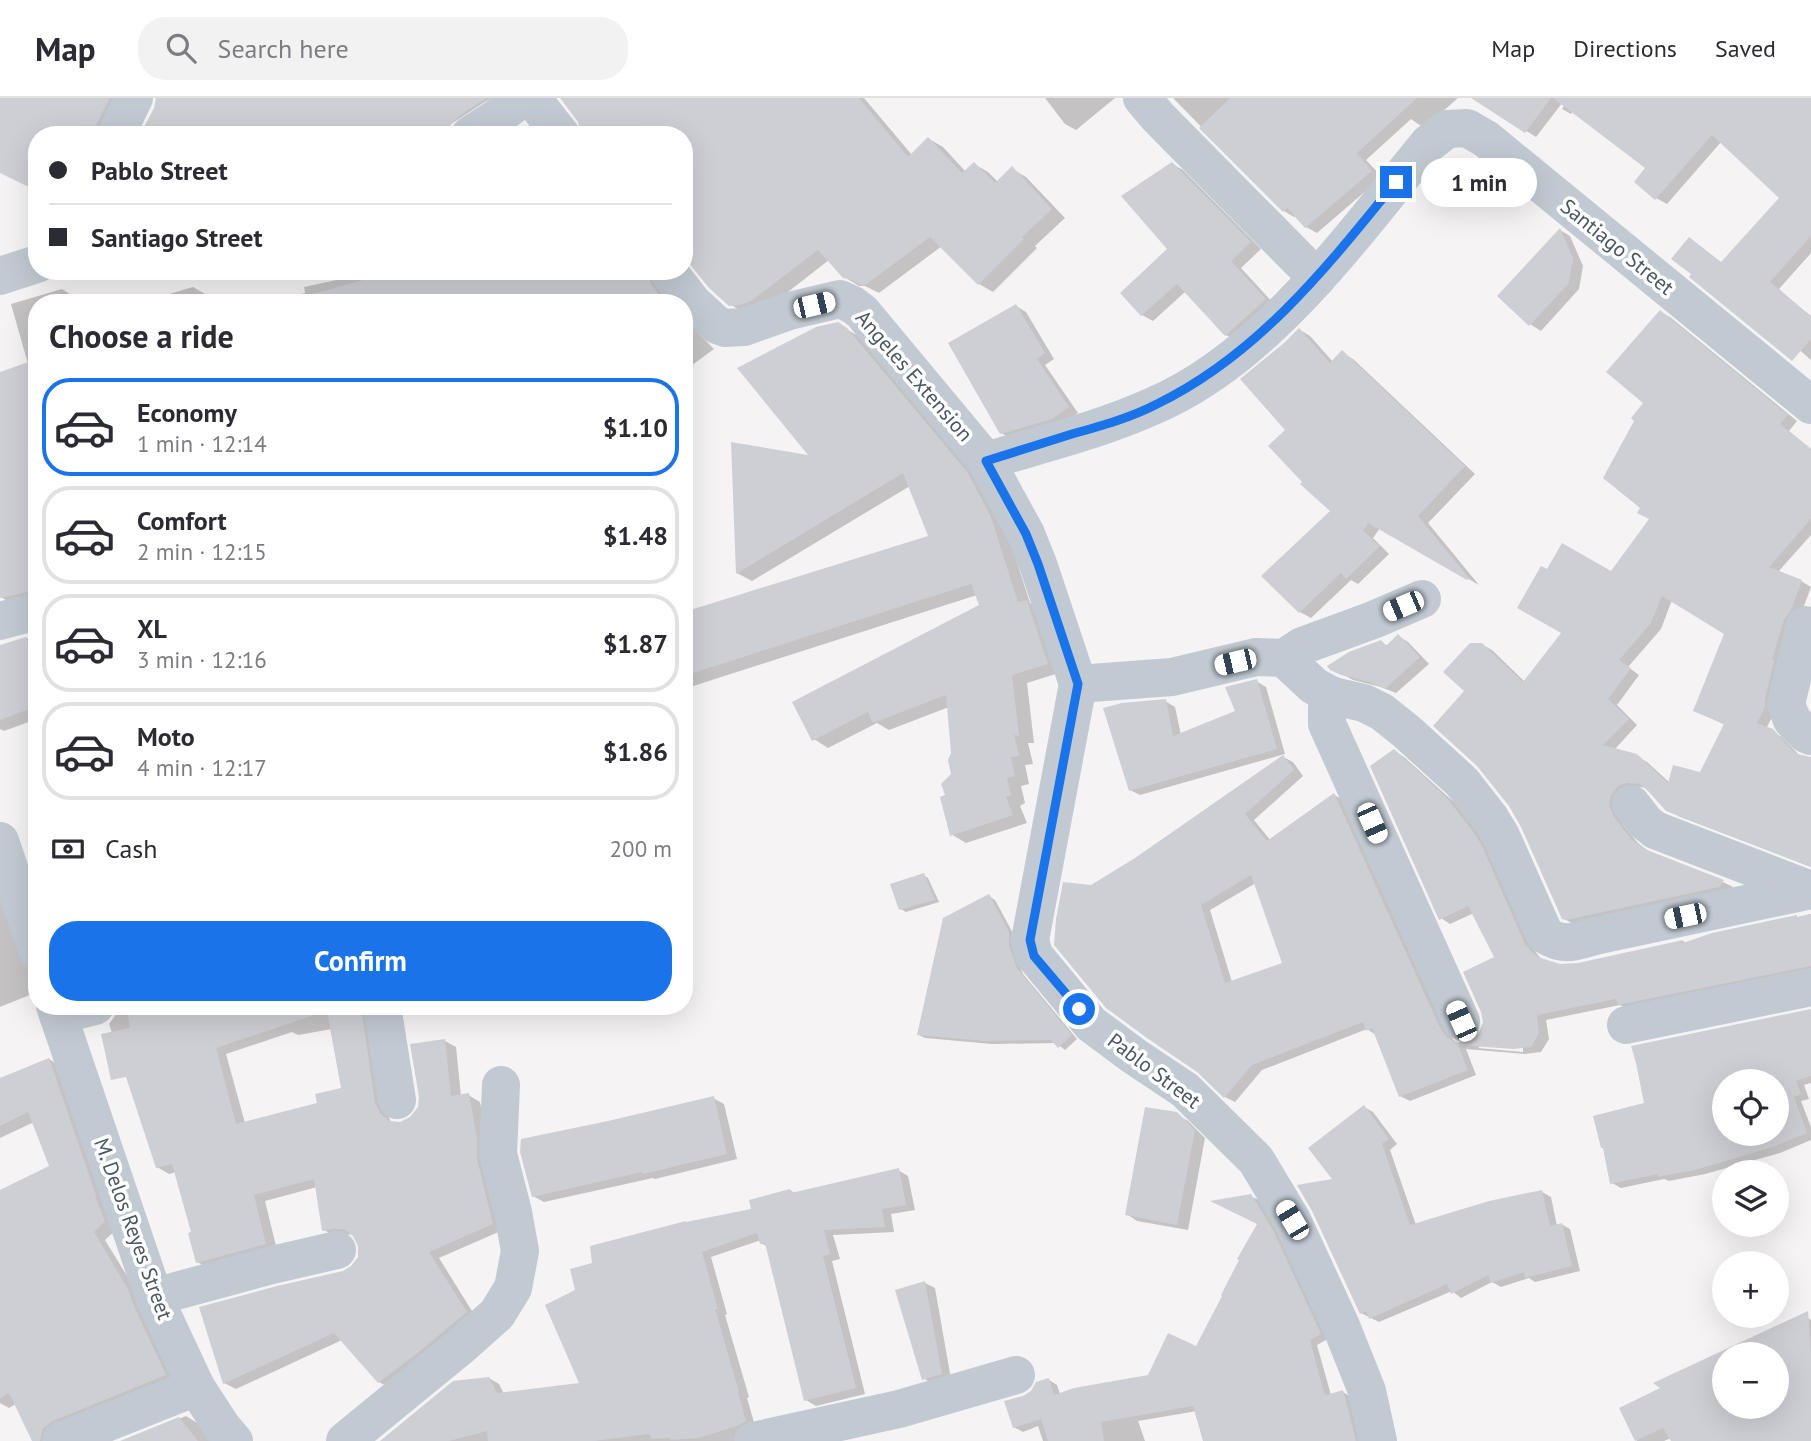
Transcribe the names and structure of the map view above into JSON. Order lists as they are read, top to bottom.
{
  "streets": {
    "street": [
      "Santiago Street",
      "Angeles Extension",
      "Pablo Street",
      "M. Delos Reyes Street"
    ]
  },
  "crossings": [
    ["Santiago Street", "Angeles Extension"],
    ["Angeles Extension", "Pablo Street"]
  ],
  "page": {
    "header": "Map",
    "search": "Search here",
    "nav": ["Map", "Directions", "Saved"],
    "banner": ["Pablo Street", "Santiago Street"],
    "bubble": "1 min",
    "heading": "Choose a ride",
    "list": [
      {
        "name": "Economy",
        "note": "1 min · 12:14",
        "value": "$1.10"
      },
      {
        "name": "Comfort",
        "note": "2 min · 12:15",
        "value": "$1.48"
      },
      {
        "name": "XL",
        "note": "3 min · 12:16",
        "value": "$1.87"
      },
      {
        "name": "Moto",
        "note": "4 min · 12:17",
        "value": "$1.86"
      }
    ],
    "pay": ["Cash", "200 m"],
    "buttons": "Confirm",
    "map_buttons": ["+", "−"]
  }
}
